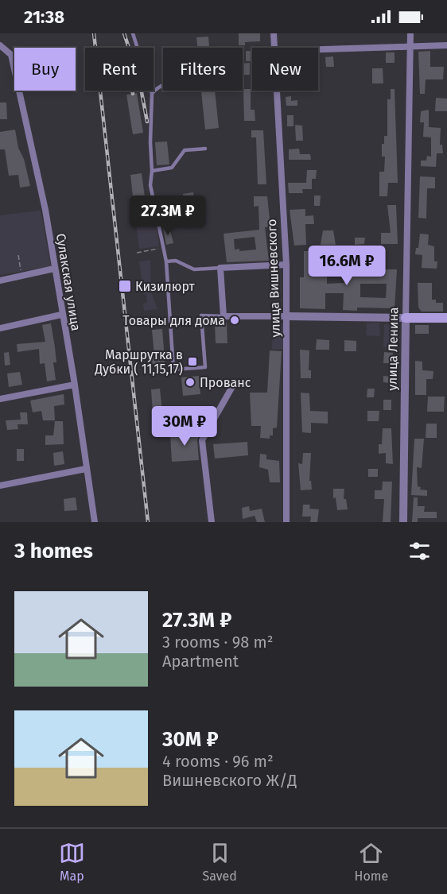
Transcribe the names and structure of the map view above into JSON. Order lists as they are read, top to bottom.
{
  "streets": {
    "street": ["улица Вишневского", "Сулакская улица", "улица Ленина"]
  },
  "places": {
    "transit": ["Кизилюрт", "Маршрутка в Дубки ( 11,15,17)"],
    "other": ["Товары для дома", "Прованс"]
  },
  "page": {
    "status": "21:38",
    "chip": [
      "Buy",
      "Rent",
      "Filters",
      "New"
    ],
    "price": ["27.3M ₽", "16.6M ₽", "30M ₽"],
    "heading": "3 homes",
    "list": [
      {
        "name": "27.3M ₽",
        "note": "3 rooms · 98 m² · Apartment"
      },
      {
        "name": "30M ₽",
        "note": "4 rooms · 96 m² · Вишневского Ж/Д"
      }
    ],
    "tabs": ["Map", "Saved", "Home"]
  }
}
